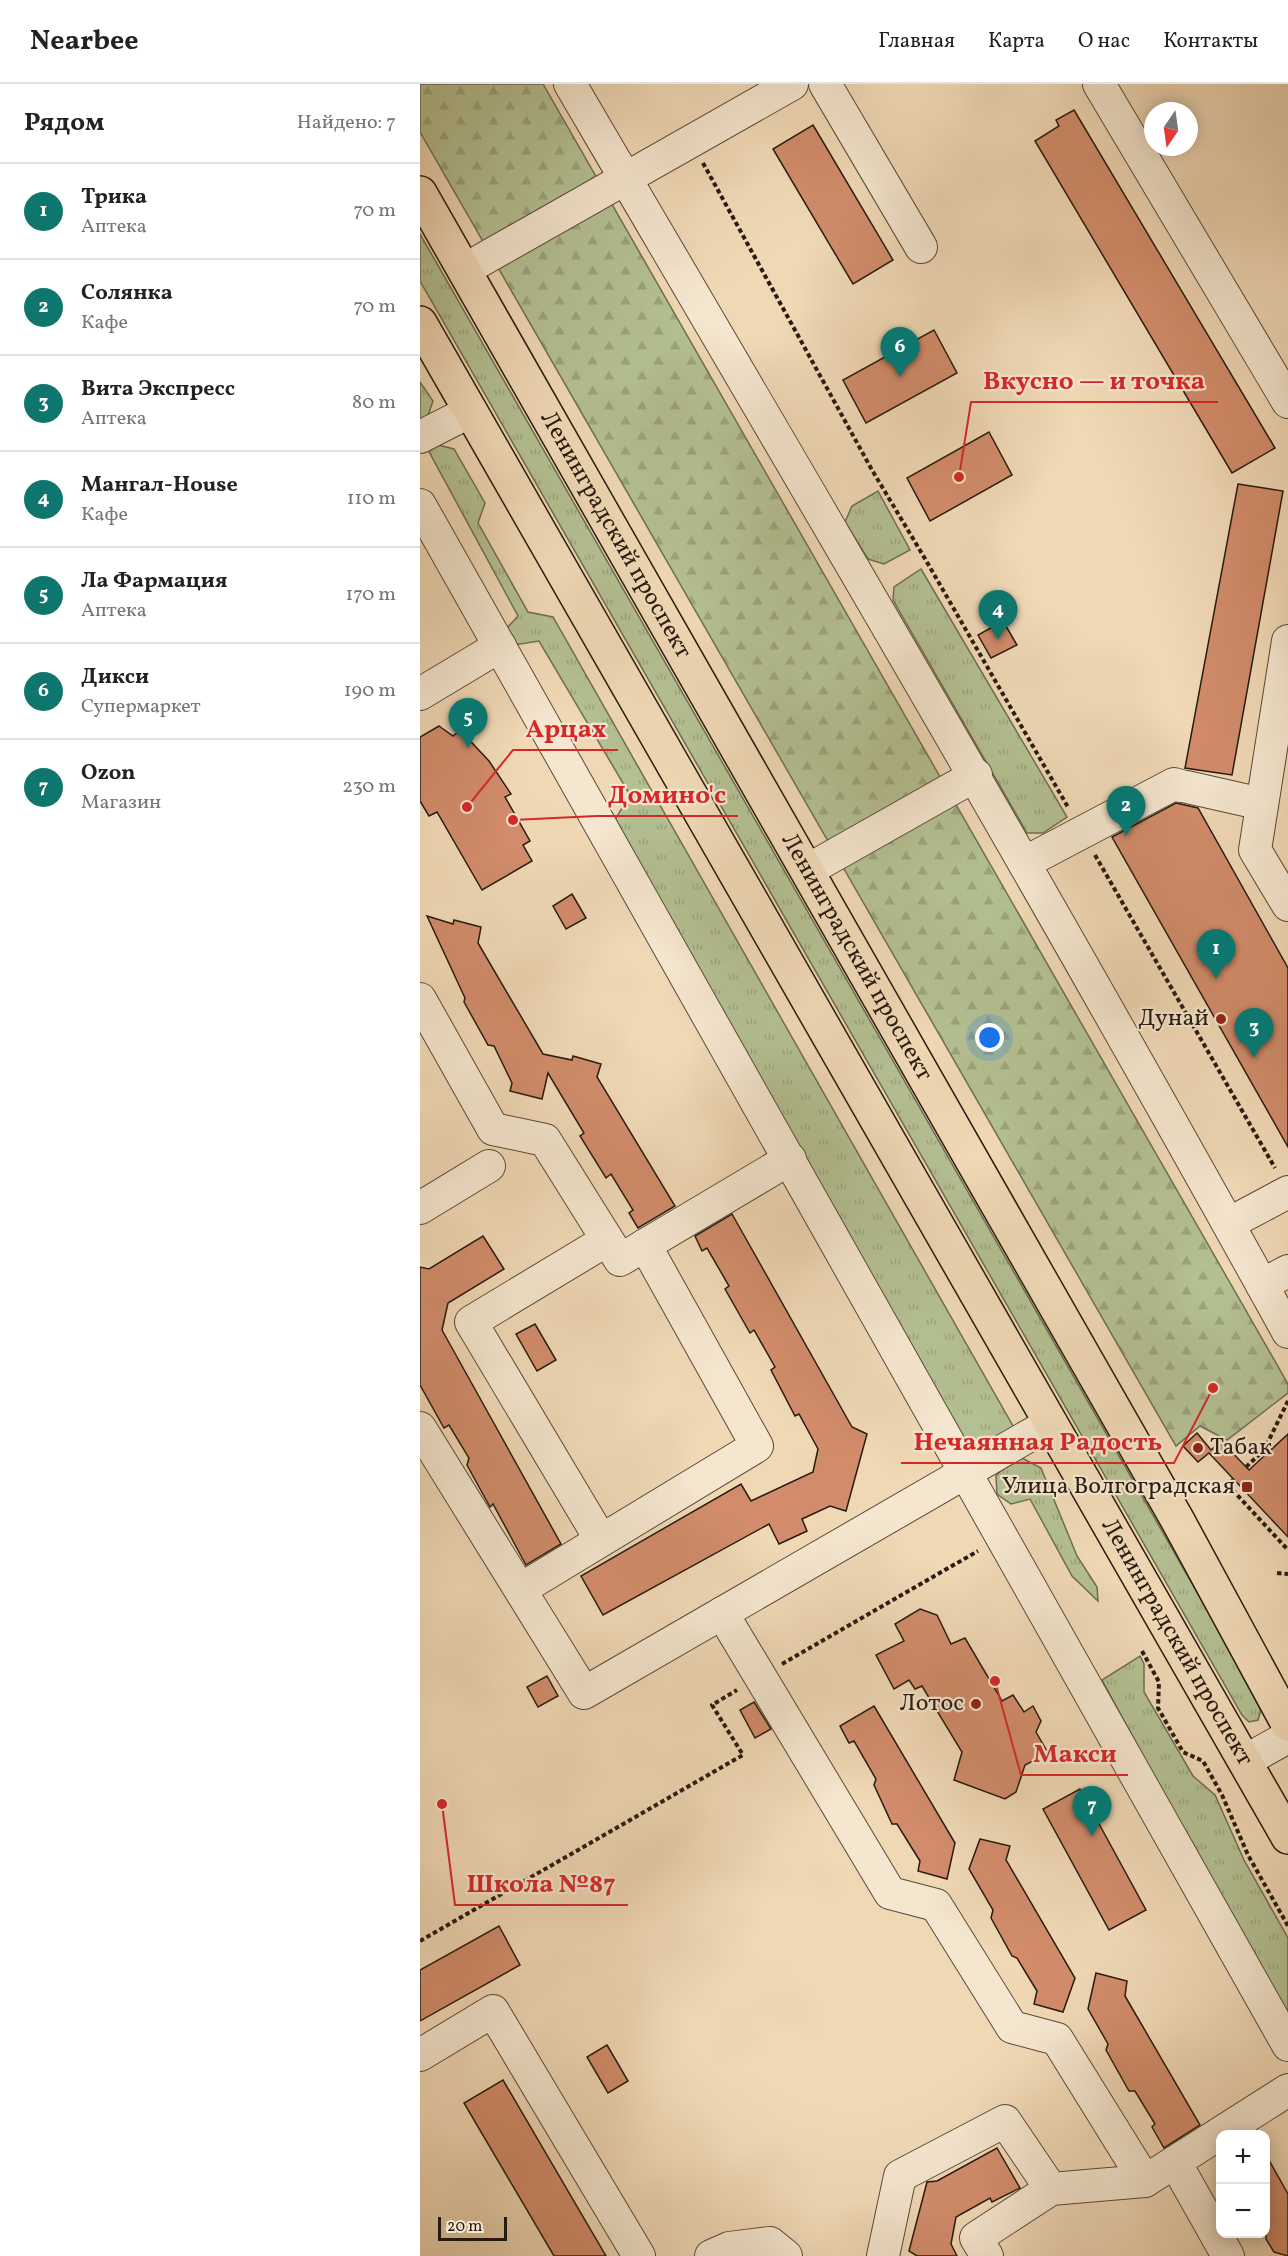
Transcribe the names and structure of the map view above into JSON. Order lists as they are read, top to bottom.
{
  "streets": {
    "main road": ["Ленинградский проспект"]
  },
  "places": {
    "other": [
      "Вкусно — и точка",
      "Арцах",
      "Домино'c",
      "Дунай",
      "Нечаянная Радость",
      "Табак",
      "Макси",
      "Лотос",
      "Школа №87"
    ],
    "transit": ["Улица Волгоградская"]
  },
  "scale_bar": "20 m",
  "north": "bottom",
  "page": {
    "header": "Nearbee",
    "nav": [
      "Главная",
      "Карта",
      "О нас",
      "Контакты"
    ],
    "heading": ["Рядом", "Найдено: 7"],
    "list": [
      {
        "mark": "1",
        "name": "Трика",
        "note": "Аптека",
        "value": "70 m"
      },
      {
        "mark": "2",
        "name": "Солянка",
        "note": "Кафе",
        "value": "70 m"
      },
      {
        "mark": "3",
        "name": "Вита Экспресс",
        "note": "Аптека",
        "value": "80 m"
      },
      {
        "mark": "4",
        "name": "Мангал-House",
        "note": "Кафе",
        "value": "110 m"
      },
      {
        "mark": "5",
        "name": "Ла Фармация",
        "note": "Аптека",
        "value": "170 m"
      },
      {
        "mark": "6",
        "name": "Дикси",
        "note": "Супермаркет",
        "value": "190 m"
      },
      {
        "mark": "7",
        "name": "Ozon",
        "note": "Магазин",
        "value": "230 m"
      }
    ],
    "pins": [
      "6",
      "4",
      "5",
      "2",
      "1",
      "3",
      "7"
    ],
    "map_buttons": ["+", "−"],
    "scale": "20 m"
  }
}
